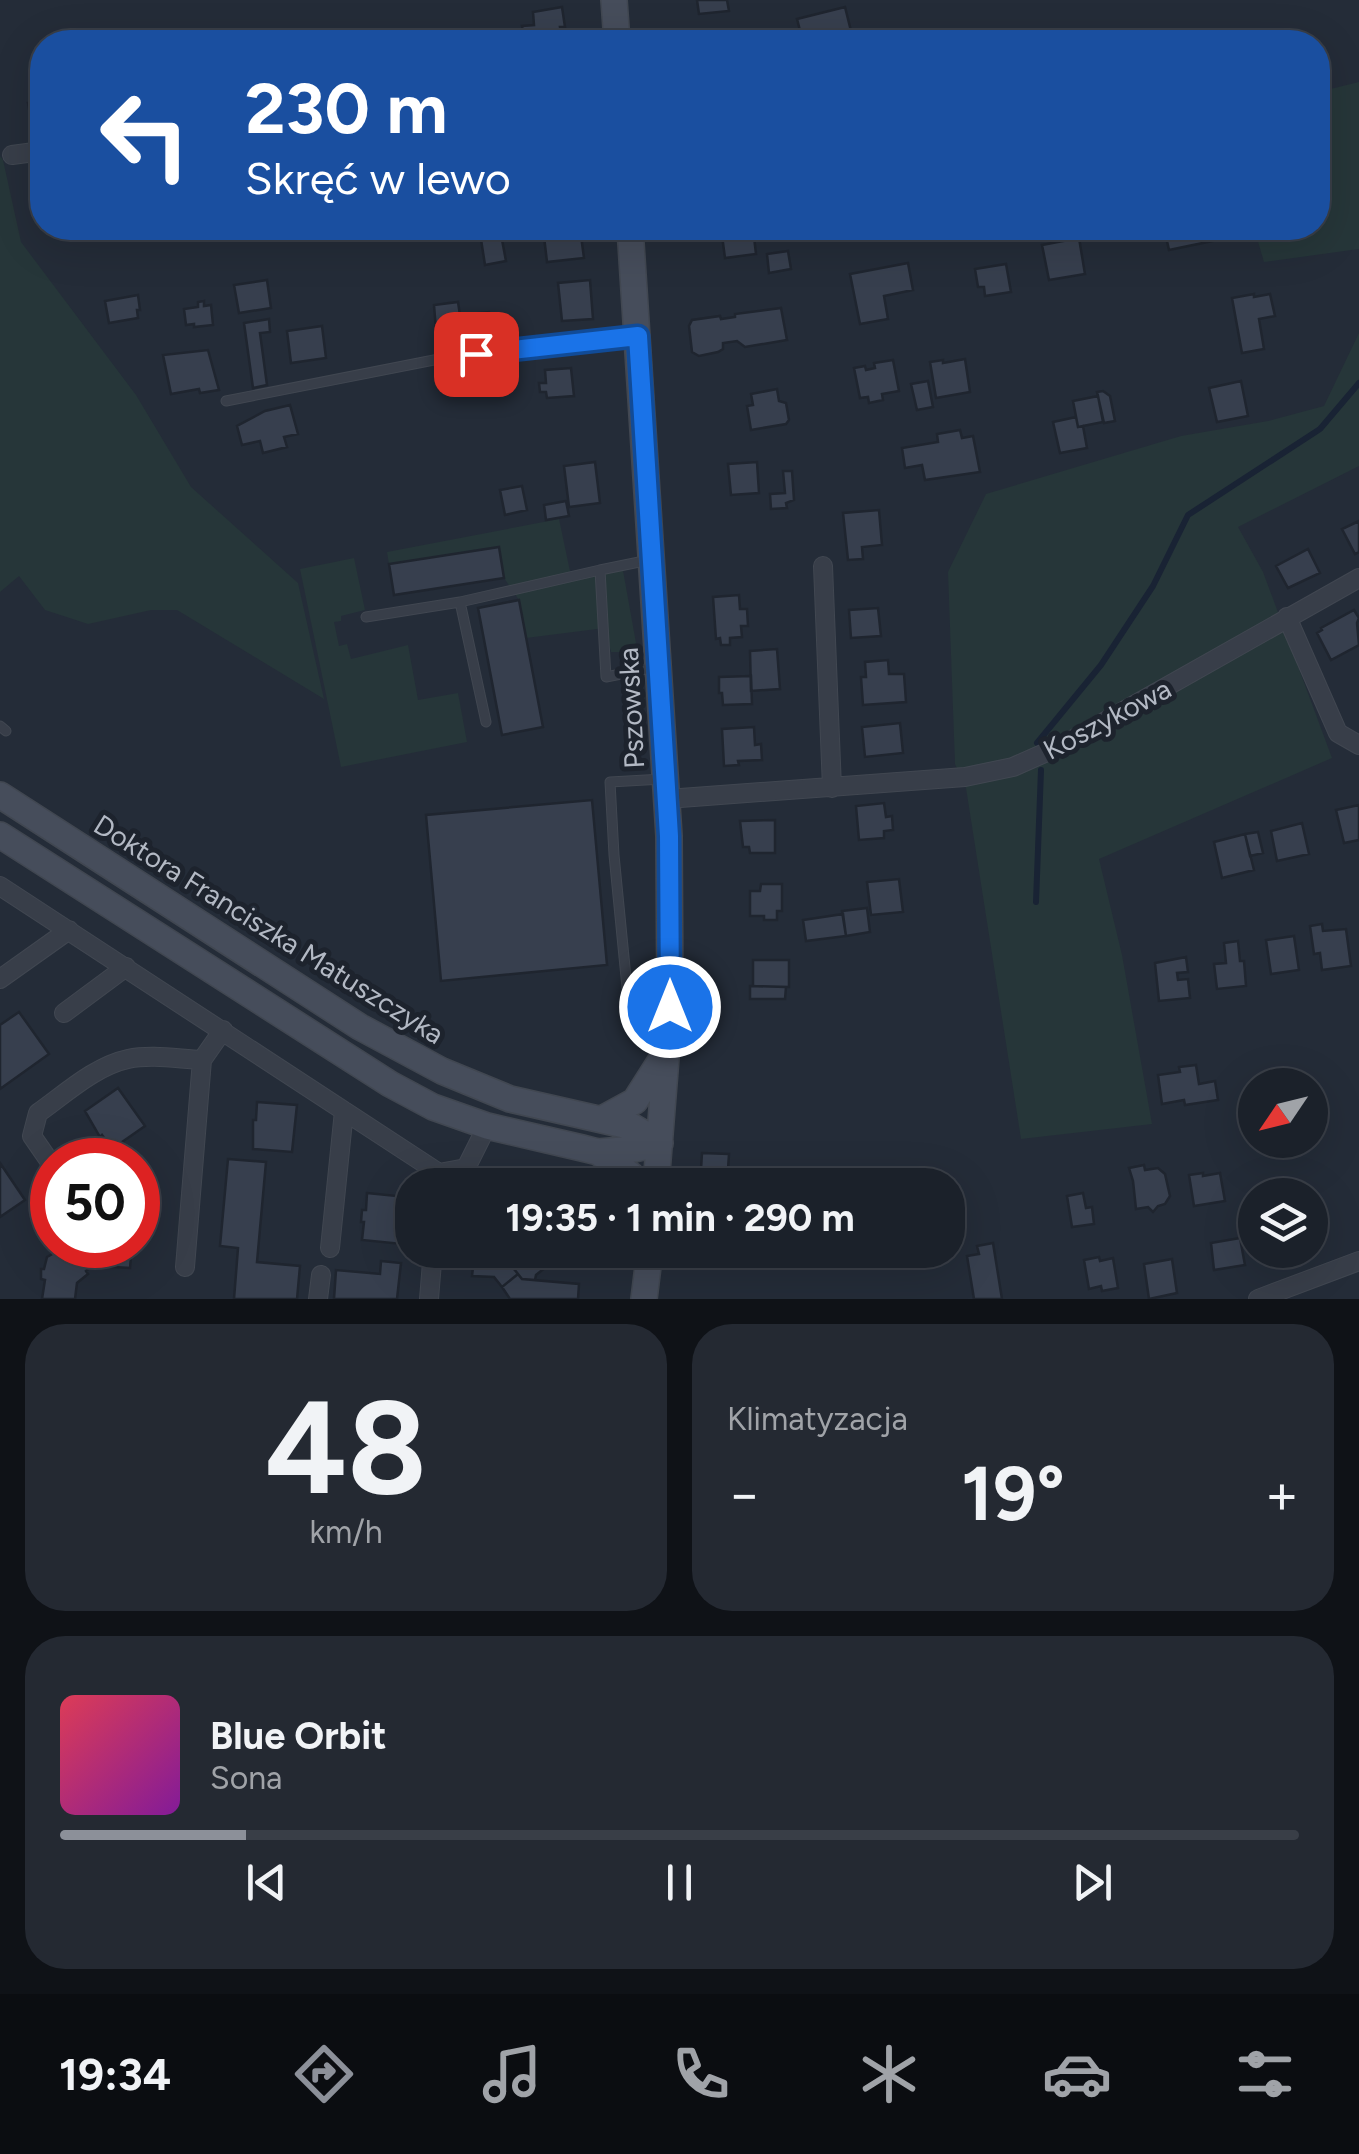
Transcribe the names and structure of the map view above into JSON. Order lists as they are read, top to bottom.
{
  "streets": {
    "main road": ["Pszowska", "Doktora Franciszka Matuszczyka"],
    "street": ["Koszykowa"]
  },
  "crossings": [
    ["Pszowska", "Koszykowa"],
    ["Pszowska", "Doktora Franciszka Matuszczyka"]
  ],
  "north": "bottom left",
  "page": {
    "turn": ["230 m", "Skręć w lewo"],
    "limit": "50",
    "trip": "19:35 · 1 min · 290 m",
    "tile": [
      ["48", "km/h"],
      "Klimatyzacja"
    ],
    "heat": ["−", "19°", "+"],
    "song": ["Blue Orbit", "Sona"],
    "tabs": "19:34"
  }
}
